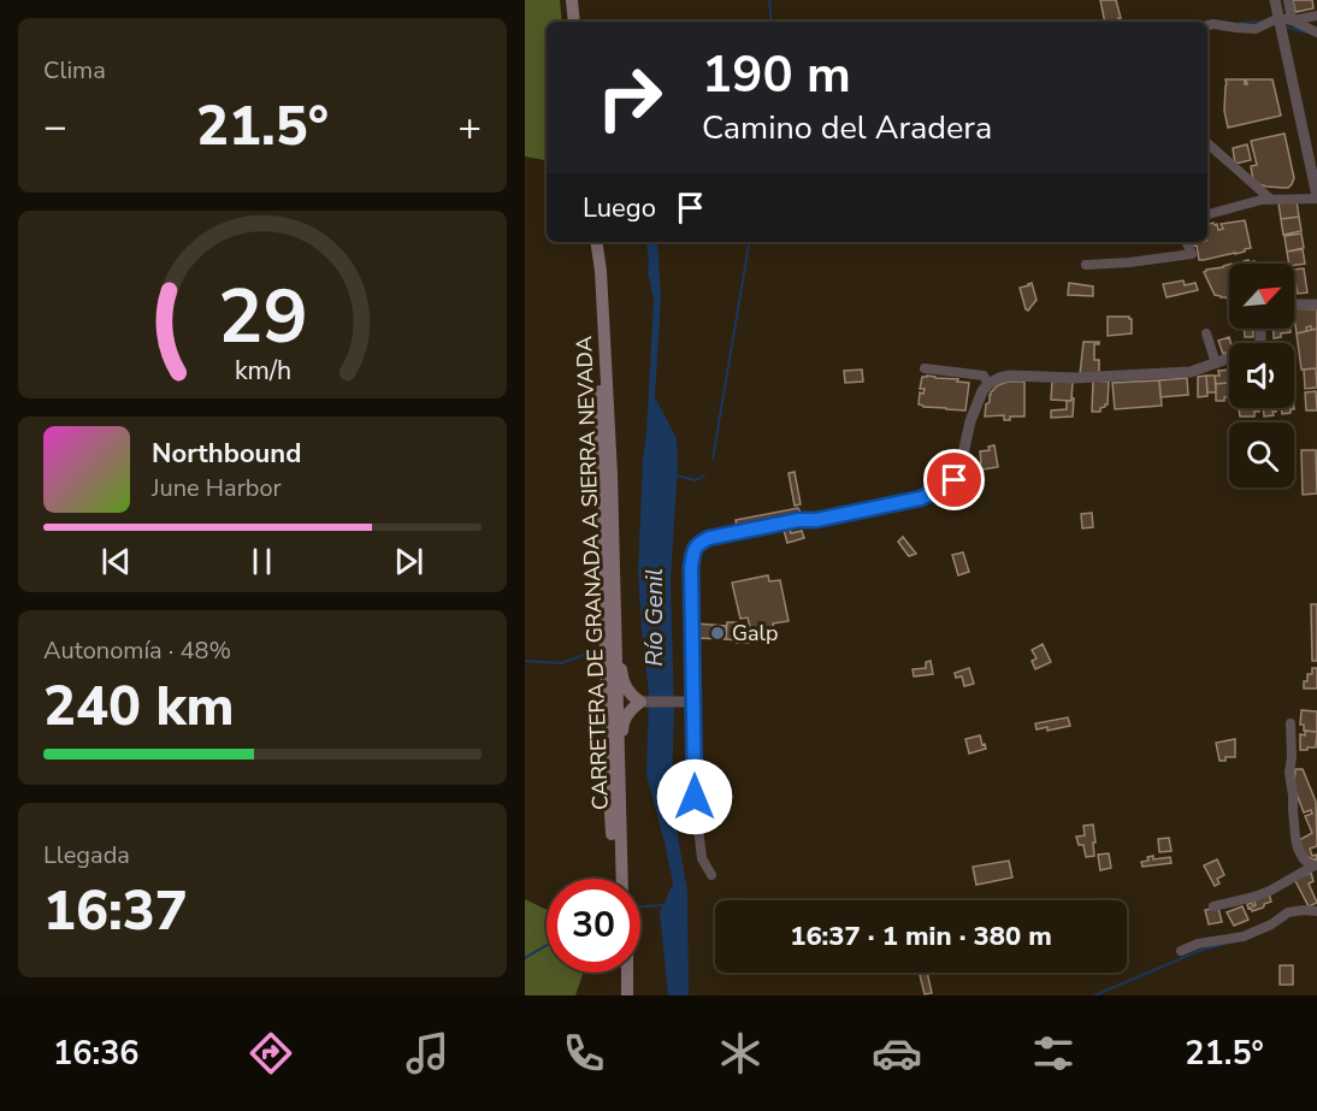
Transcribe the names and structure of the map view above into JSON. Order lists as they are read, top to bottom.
{
  "streets": {
    "main road": ["CARRETERA DE GRANADA A SIERRA NEVADA"]
  },
  "water": ["Río Genil"],
  "places": ["Galp"],
  "north": "top right",
  "page": {
    "tile": [
      "Clima",
      ["Autonomía · 48%", "240 km"],
      ["Llegada", "16:37"]
    ],
    "turn": ["190 m", "Camino del Aradera"],
    "heat": ["−", "21.5°", "+"],
    "then": "Luego",
    "song": ["Northbound", "June Harbor"],
    "limit": "30",
    "trip": "16:37 · 1 min · 380 m",
    "tabs": ["16:36", "21.5°"],
    "gauge": ["29", "km/h"]
  }
}
